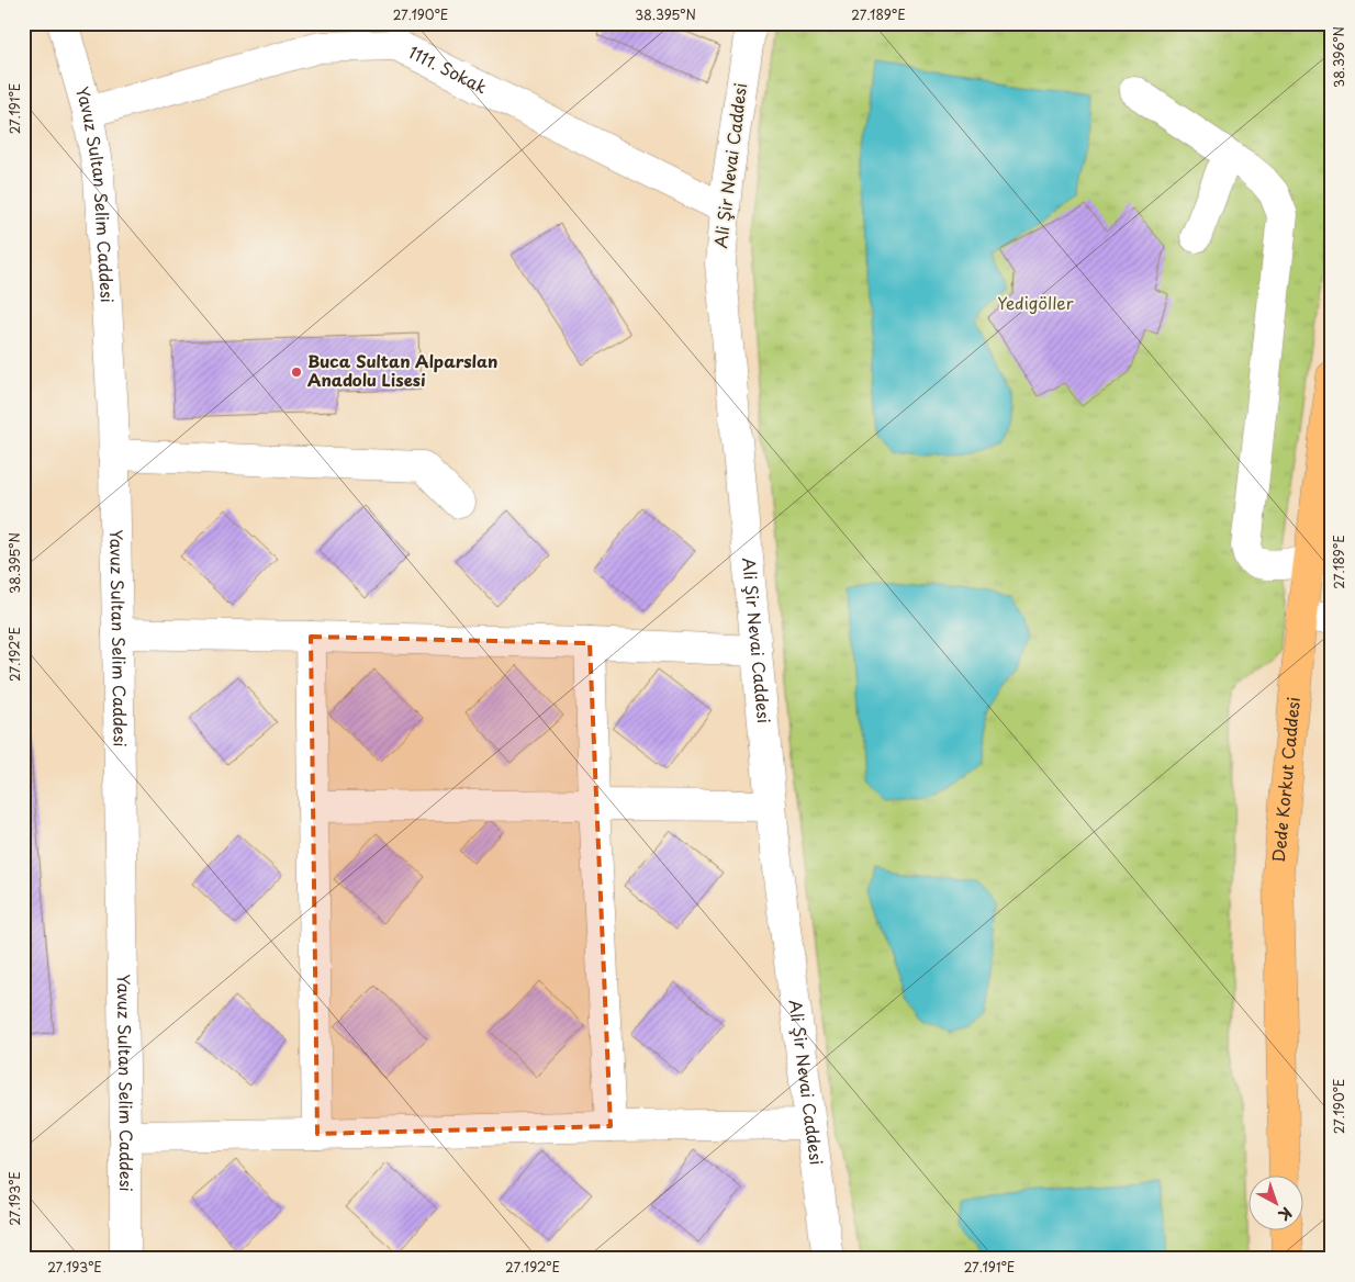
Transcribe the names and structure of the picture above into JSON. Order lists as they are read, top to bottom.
{
  "streets": {
    "main road": ["Dede Korkut Caddesi"],
    "street": ["1111. Sokak", "Ali Şir Nevai Caddesi", "Yavuz Sultan Selim Caddesi"]
  },
  "crossings": [
    ["1111. Sokak", "Ali Şir Nevai Caddesi"],
    ["1111. Sokak", "Yavuz Sultan Selim Caddesi"]
  ],
  "parks": ["Yedigöller"],
  "places": ["Buca Sultan Alparslan Anadolu Lisesi"],
  "north": "bottom right",
  "coordinates": [
    "27.190°E",
    "38.395°N",
    "27.189°E",
    "38.396°N",
    "27.191°E",
    "27.192°E",
    "27.193°E"
  ]
}
